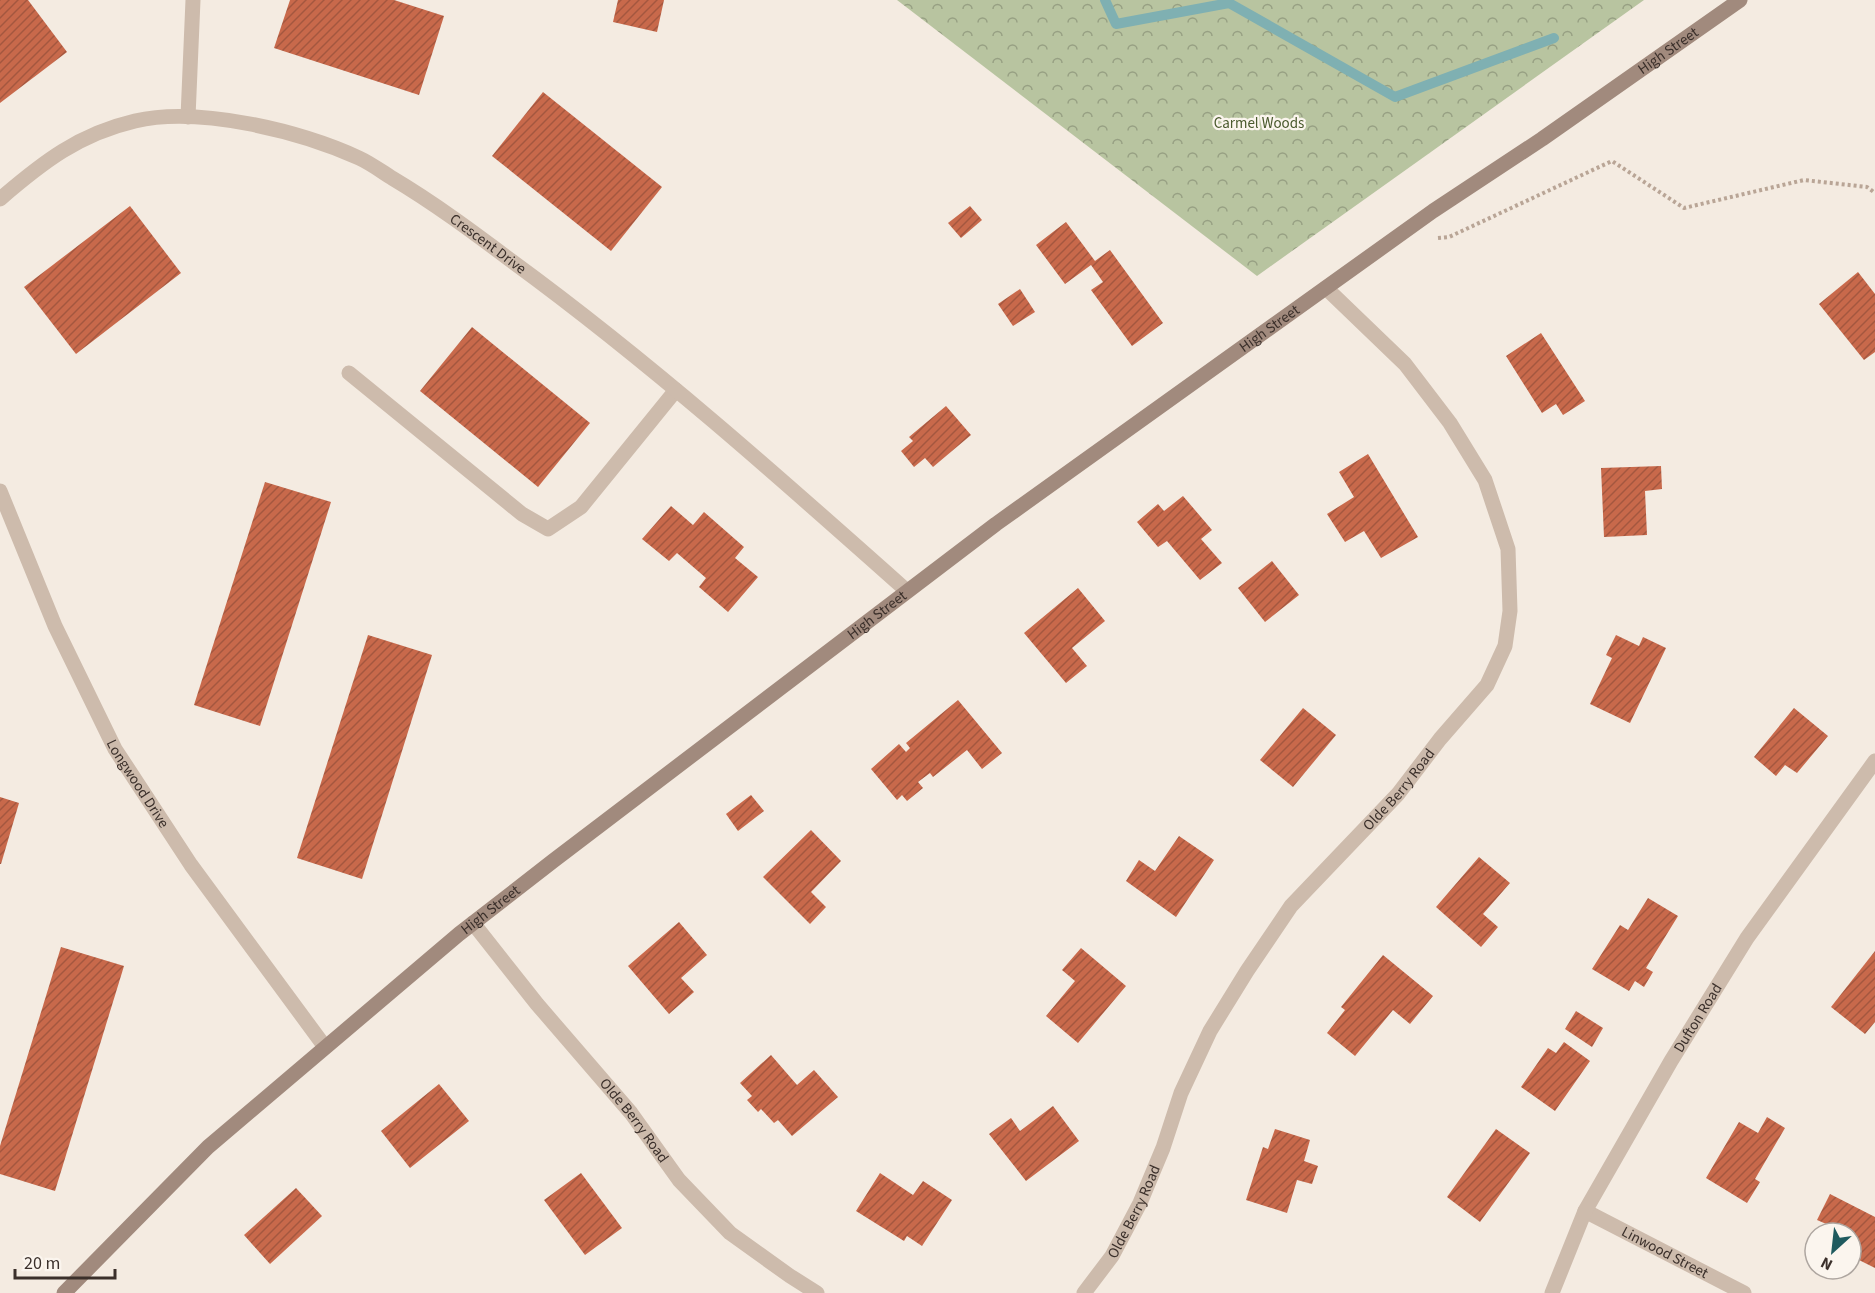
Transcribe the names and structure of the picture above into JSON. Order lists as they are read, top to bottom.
{
  "streets": {
    "main road": ["High Street"],
    "street": [
      "Crescent Drive",
      "Longwood Drive",
      "Olde Berry Road",
      "Dufton Road",
      "Linwood Street"
    ]
  },
  "crossings": [
    ["High Street", "Crescent Drive"],
    ["High Street", "Longwood Drive"],
    ["High Street", "Olde Berry Road"],
    ["Dufton Road", "Linwood Street"]
  ],
  "parks": ["Carmel Woods"],
  "scale_bar": "20 m",
  "north": "bottom left"
}
